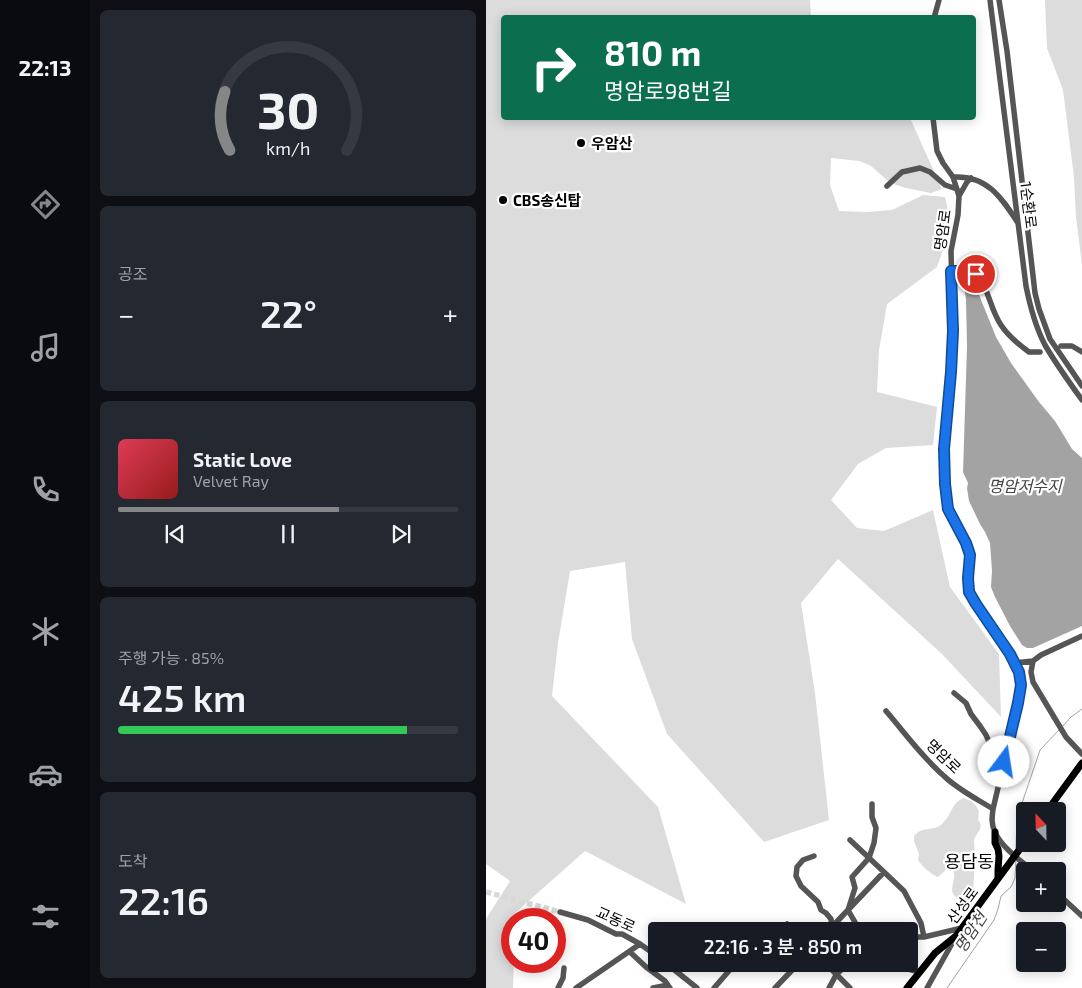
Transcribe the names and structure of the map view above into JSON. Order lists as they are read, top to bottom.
{
  "streets": {
    "main road": ["산성로"],
    "street": ["1순환로", "명암로", "교동로"]
  },
  "districts": ["용담동"],
  "water": ["명암저수지", "명암천"],
  "places": ["우암산", "CBS송신탑"],
  "north": "top",
  "page": {
    "tabs": "22:13",
    "turn": ["810 m", "명암로98번길"],
    "tile": [
      "공조",
      ["주행 가능 · 85%", "425 km"],
      ["도착", "22:16"]
    ],
    "heat": ["−", "22°", "+"],
    "song": ["Static Love", "Velvet Ray"],
    "map_buttons": ["+", "−"],
    "limit": "40",
    "trip": "22:16 · 3 분 · 850 m",
    "gauge": ["30", "km/h"]
  }
}
